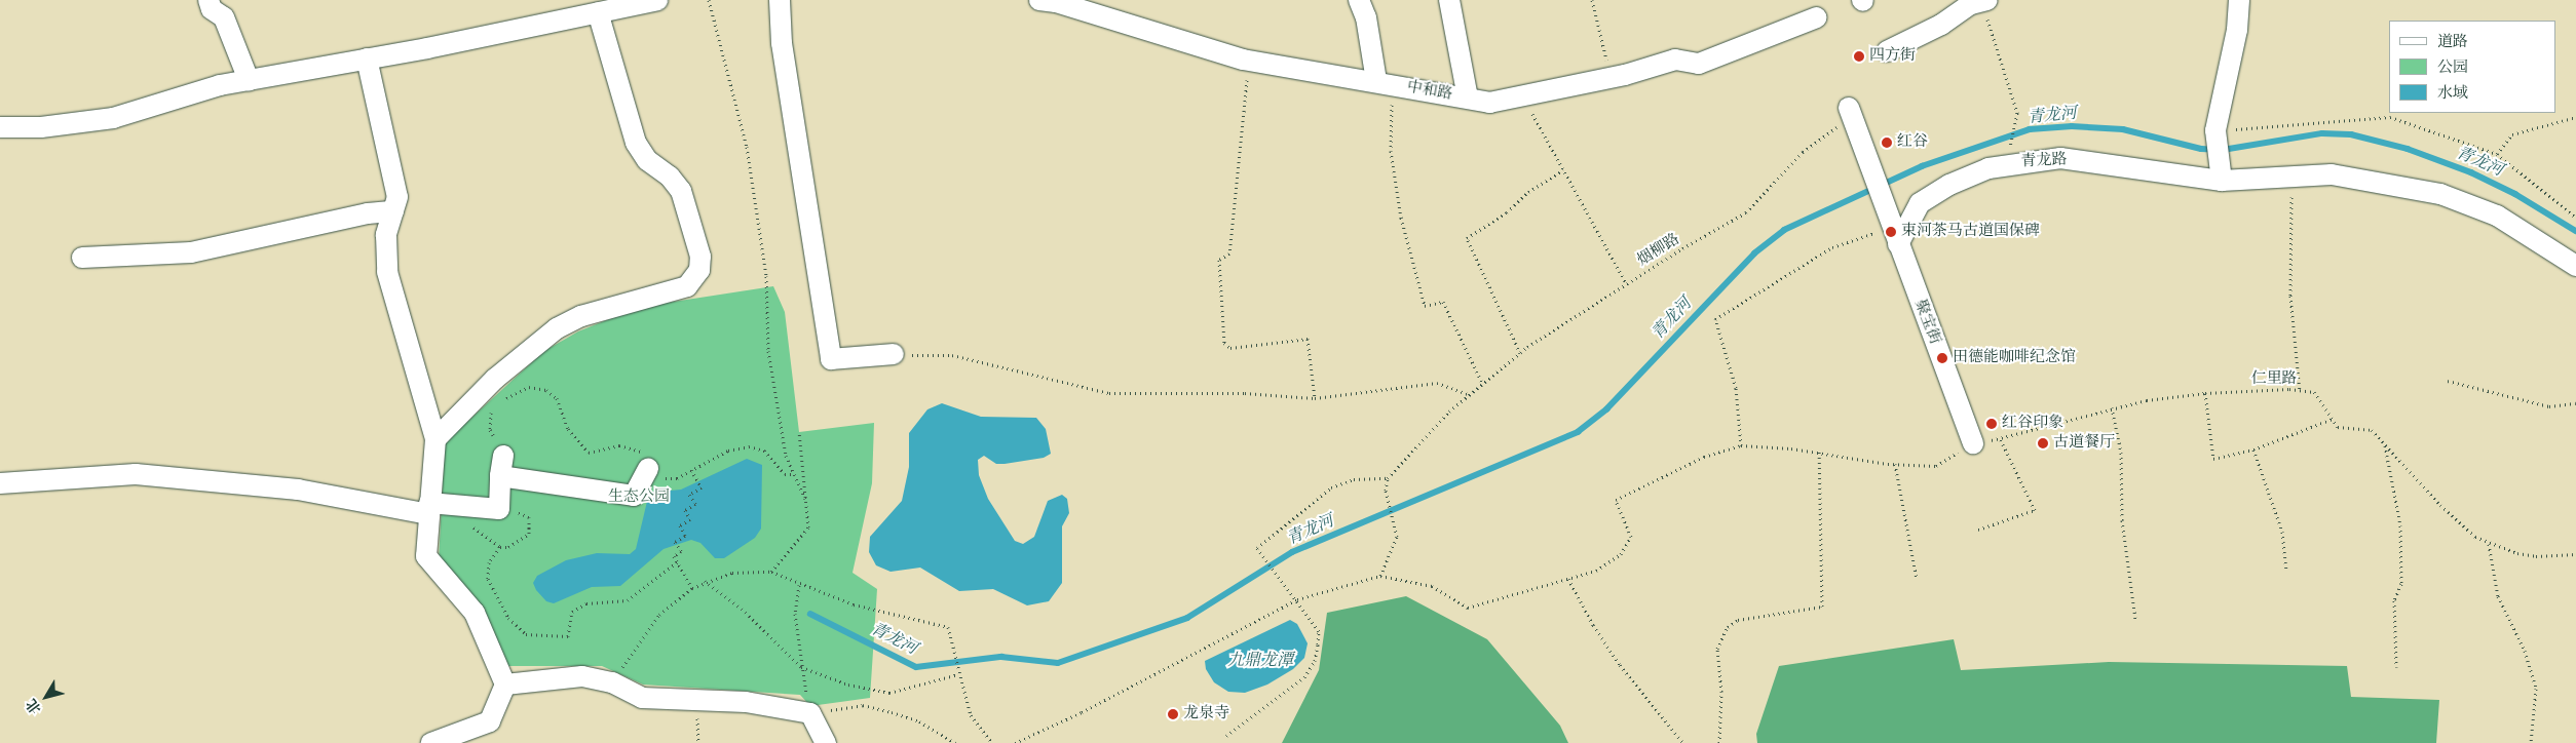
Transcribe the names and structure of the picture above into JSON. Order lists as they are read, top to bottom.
{
  "streets": {
    "street": ["中和路", "青龙路", "聚宝街"],
    "path": ["烟柳路", "仁里路"]
  },
  "crossings": [
    ["青龙路", "聚宝街"],
    ["烟柳路", "聚宝街"],
    ["聚宝街", "仁里路"]
  ],
  "water": ["青龙河", "九鼎龙潭"],
  "parks": ["生态公园"],
  "places": [
    "四方街",
    "红谷",
    "束河茶马古道国保碑",
    "田德能咖啡纪念馆",
    "红谷印象",
    "古道餐厅",
    "龙泉寺"
  ],
  "legend": ["道路", "公园", "水域"],
  "north": "bottom left"
}
